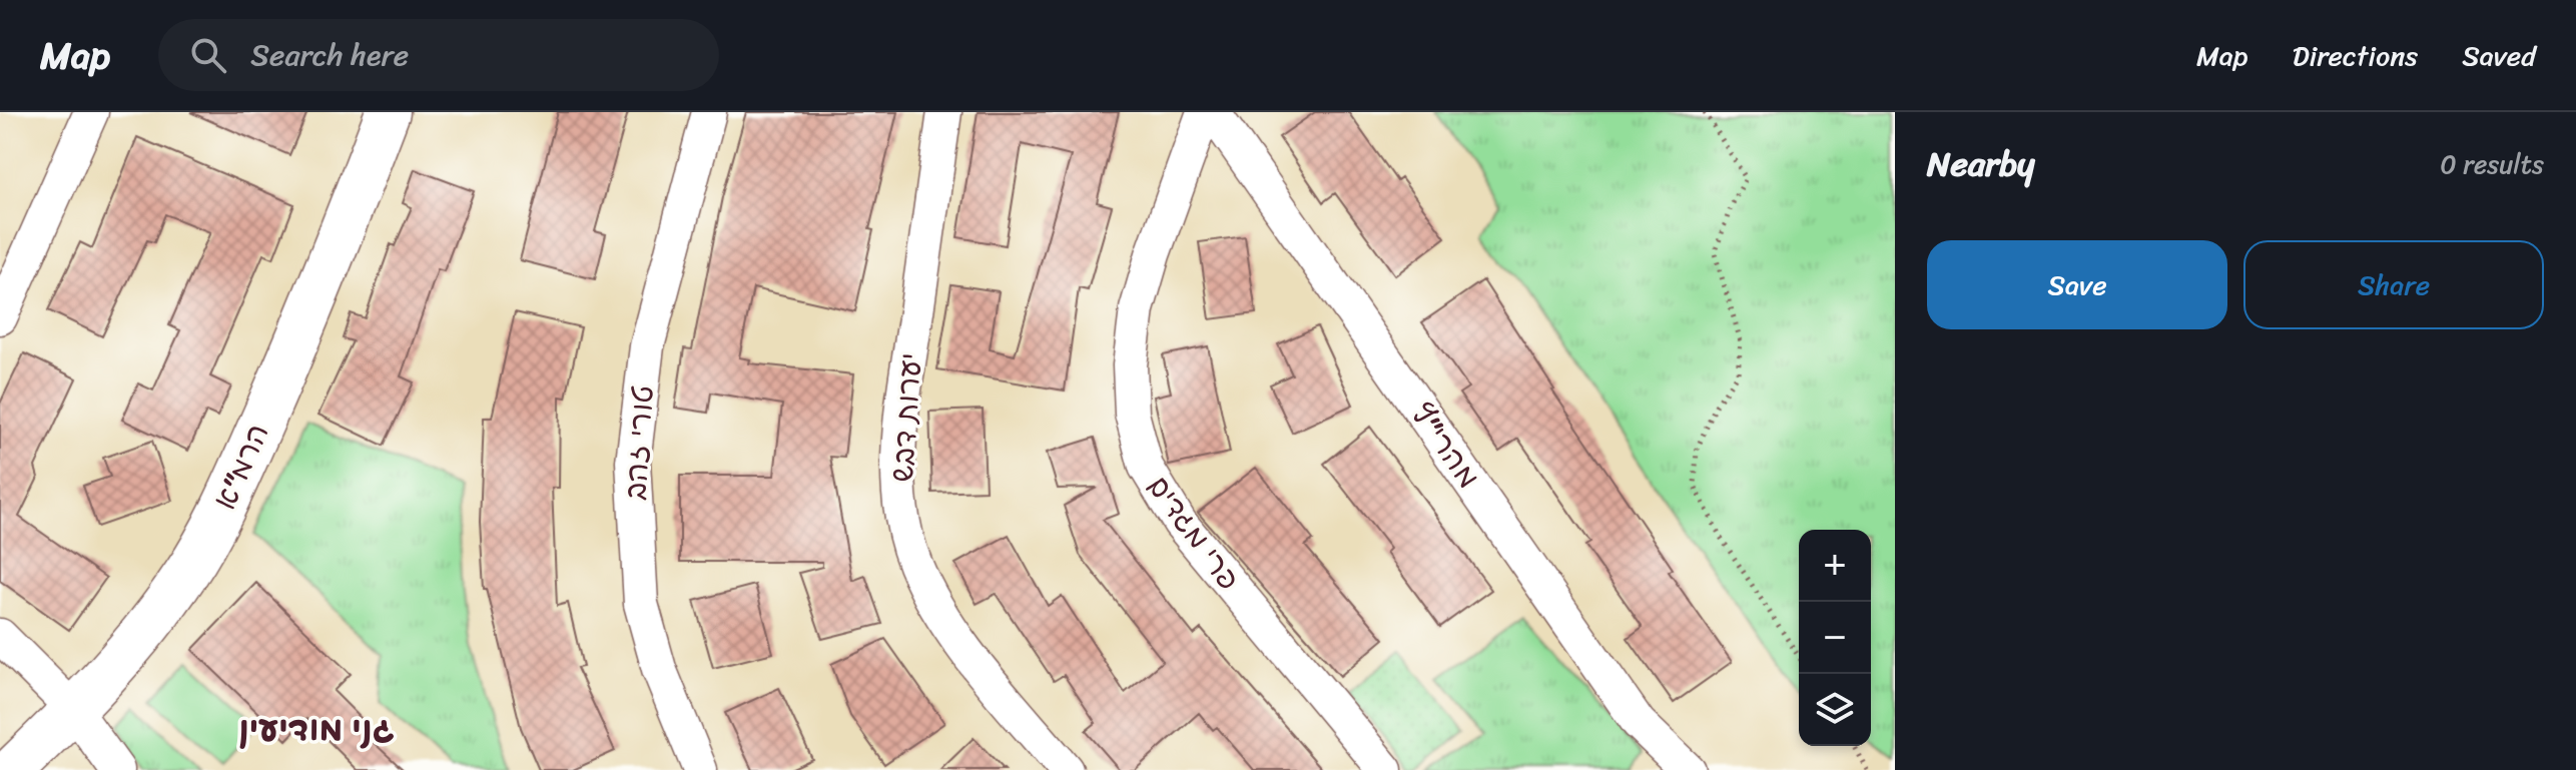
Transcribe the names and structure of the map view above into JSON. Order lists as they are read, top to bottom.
{
  "streets": {
    "street": [
      "יערות דבש",
      "טורי זהב",
      "מהרי\"ץ",
      "הרמ\"א",
      "פרי מגדים"
    ]
  },
  "districts": ["גני מודיעין"],
  "page": {
    "header": "Map",
    "search": "Search here",
    "nav": ["Map", "Directions", "Saved"],
    "heading": ["Nearby", "0 results"],
    "buttons": ["Save", "Share"],
    "map_buttons": ["+", "−"]
  }
}
